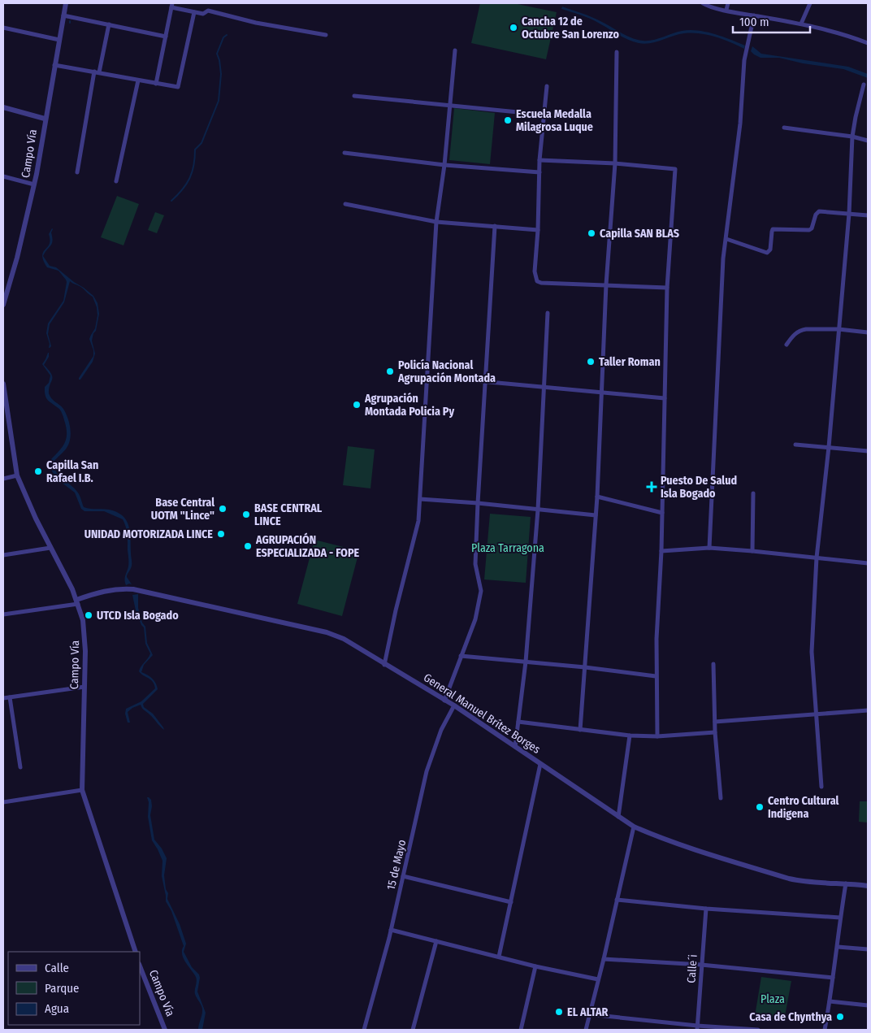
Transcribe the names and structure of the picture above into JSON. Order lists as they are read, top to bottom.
{
  "streets": {
    "street": [
      "Campo Vía",
      "General Manuel Brítez Borges",
      "15 de Mayo",
      "Calle´i"
    ]
  },
  "crossings": [
    ["Campo Vía", "General Manuel Brítez Borges"],
    ["General Manuel Brítez Borges", "15 de Mayo"]
  ],
  "parks": ["Plaza Tarragona", "Plaza"],
  "places": {
    "other": [
      "Cancha 12 de Octubre San Lorenzo",
      "Escuela Medalla Milagrosa Luque",
      "Capilla SAN BLAS",
      "Taller Roman",
      "Policía Nacional Agrupación Montada",
      "Agrupación Montada Policia Py",
      "Capilla San Rafael I.B.",
      "Base Central UOTM \"Lince\"",
      "BASE CENTRAL LINCE",
      "UNIDAD MOTORIZADA LINCE",
      "AGRUPACIÓN ESPECIALIZADA - FOPE",
      "UTCD Isla Bogado",
      "Centro Cultural Indigena",
      "EL ALTAR",
      "Casa de Chynthya"
    ],
    "health": ["Puesto De Salud Isla Bogado"]
  },
  "legend": ["Calle", "Parque", "Agua"],
  "scale_bar": "100 m"
}
